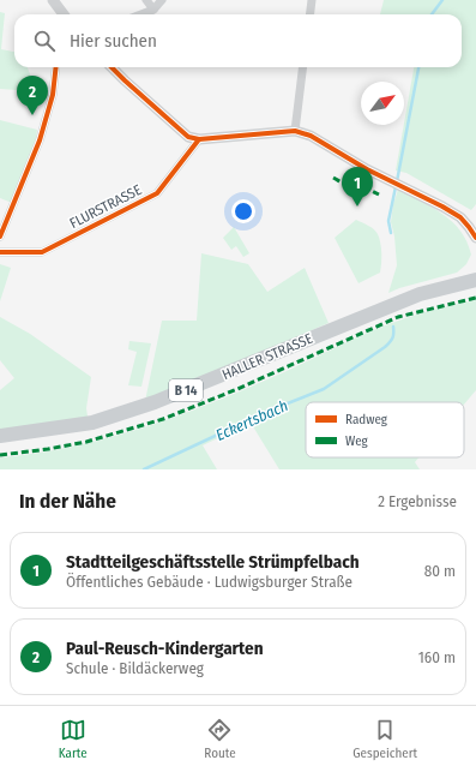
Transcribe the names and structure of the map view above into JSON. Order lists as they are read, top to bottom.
{
  "streets": {
    "main road": ["HALLER STRASSE", "B 14"],
    "street": ["FLURSTRASSE"]
  },
  "water": ["Eckertsbach"],
  "legend": ["Radweg", "Weg"],
  "north": "top right",
  "page": {
    "search": "Hier suchen",
    "pins": ["2", "1"],
    "heading": ["In der Nähe", "2 Ergebnisse"],
    "list": [
      {
        "mark": "1",
        "name": "Stadtteilgeschäftsstelle Strümpfelbach",
        "note": "Öffentliches Gebäude · Ludwigsburger Straße",
        "value": "80 m"
      },
      {
        "mark": "2",
        "name": "Paul-Reusch-Kindergarten",
        "note": "Schule · Bildäckerweg",
        "value": "160 m"
      }
    ],
    "nav": ["Karte", "Route", "Gespeichert"]
  }
}
